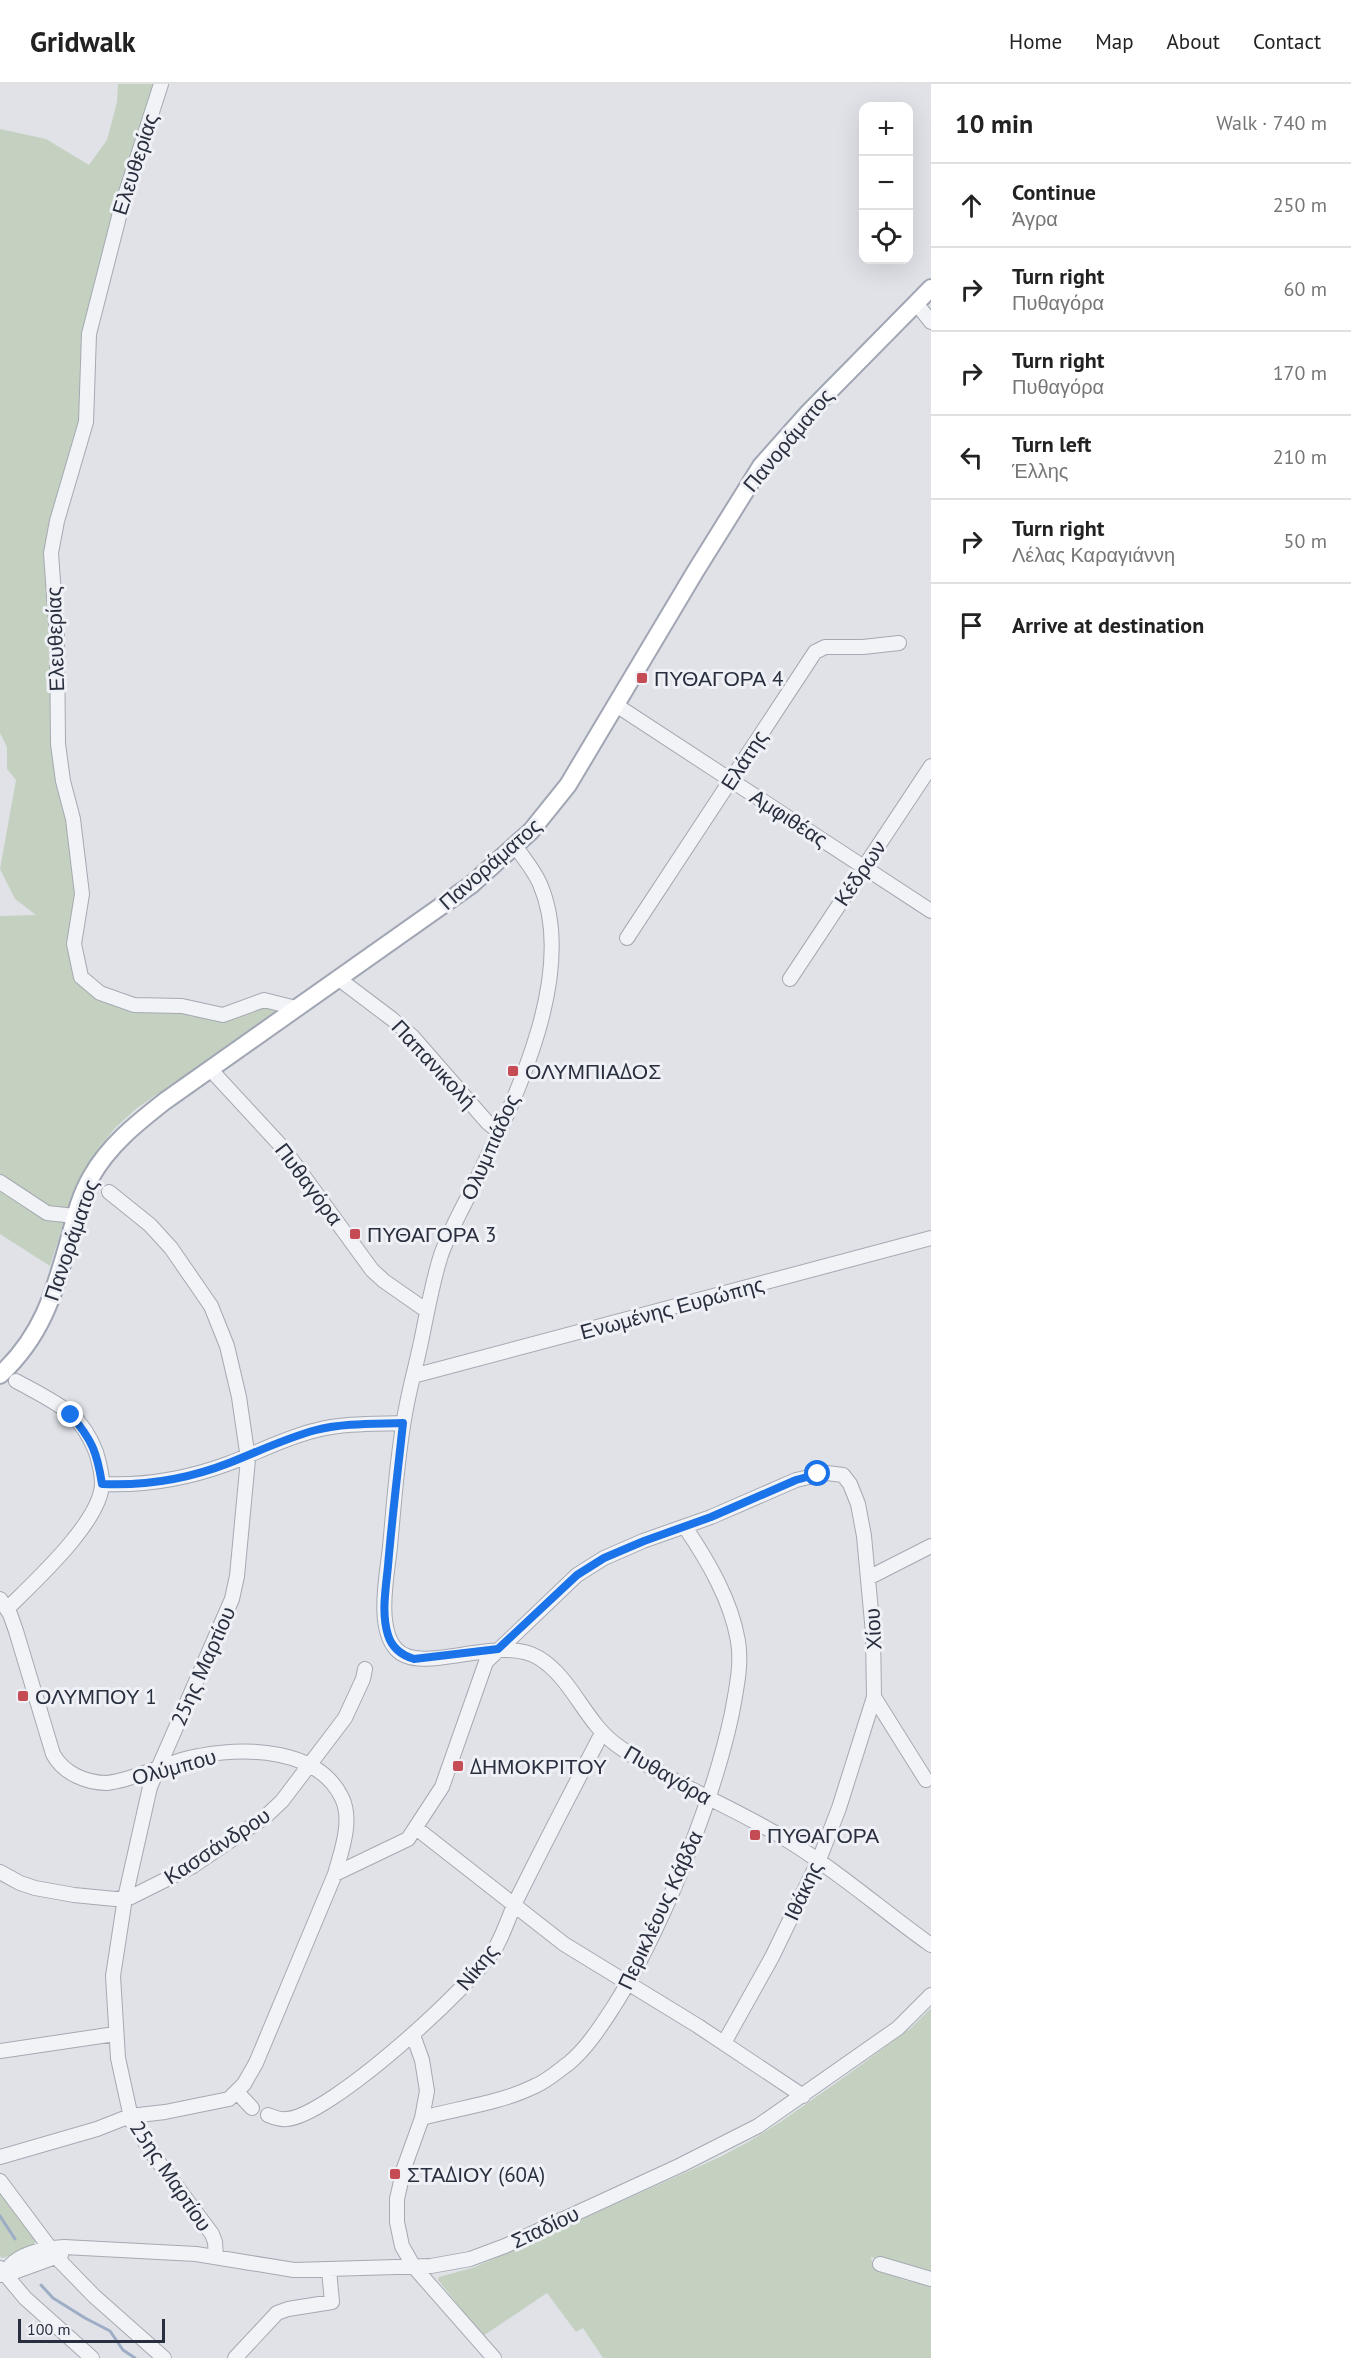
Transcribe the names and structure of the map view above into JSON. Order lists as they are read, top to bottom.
{
  "streets": {
    "main road": ["Πανοράματος"],
    "street": [
      "Ελευθερίας",
      "Ελάτης",
      "Αμφιθέας",
      "Κέδρων",
      "Παπανικολή",
      "Ολυμπιάδος",
      "Πυθαγόρα",
      "Ενωμένης Ευρώπης",
      "Χίου",
      "25ης Μαρτίου",
      "Ολύμπου",
      "Κασσάνδρου",
      "Ιθάκης",
      "Περικλέους Κάβδα",
      "Νίκης",
      "Σταδίου"
    ]
  },
  "crossings": [
    ["Ελευθερίας", "Πανοράματος"],
    ["Πανοράματος", "Αμφιθέας"],
    ["Πανοράματος", "Παπανικολή"],
    ["Πανοράματος", "Ολυμπιάδος"],
    ["Πανοράματος", "Πυθαγόρα"],
    ["Ελάτης", "Αμφιθέας"],
    ["Αμφιθέας", "Κέδρων"],
    ["Παπανικολή", "Ολυμπιάδος"],
    ["Ολυμπιάδος", "Πυθαγόρα"],
    ["Πυθαγόρα", "Ενωμένης Ευρώπης"],
    ["Πυθαγόρα", "Ιθάκης"],
    ["Πυθαγόρα", "Περικλέους Κάβδα"],
    ["Πυθαγόρα", "Νίκης"],
    ["Χίου", "Ιθάκης"],
    ["Χίου", "Περικλέους Κάβδα"],
    ["25ης Μαρτίου", "Ολύμπου"],
    ["25ης Μαρτίου", "Κασσάνδρου"],
    ["25ης Μαρτίου", "Σταδίου"],
    ["Ολύμπου", "Κασσάνδρου"]
  ],
  "places": {
    "transit": [
      "ΠΥΘΑΓΟΡΑ 4",
      "ΟΛΥΜΠΙΑΔΟΣ",
      "ΠΥΘΑΓΟΡΑ 3",
      "ΟΛΥΜΠΟΥ 1",
      "ΔΗΜΟΚΡΙΤΟΥ",
      "ΠΥΘΑΓΟΡΑ",
      "ΣΤΑΔΙΟΥ (60A)"
    ]
  },
  "scale_bar": "100 m",
  "page": {
    "header": "Gridwalk",
    "nav": [
      "Home",
      "Map",
      "About",
      "Contact"
    ],
    "heading": ["10 min", "Walk · 740 m"],
    "map_buttons": ["+", "−"],
    "list": [
      ["Continue", "Άγρα", "250 m"],
      ["Turn right", "Πυθαγόρα", "60 m"],
      ["Turn right", "Πυθαγόρα", "170 m"],
      ["Turn left", "Έλλης", "210 m"],
      ["Turn right", "Λέλας Καραγιάννη", "50 m"],
      "Arrive at destination"
    ],
    "scale": "100 m"
  }
}
